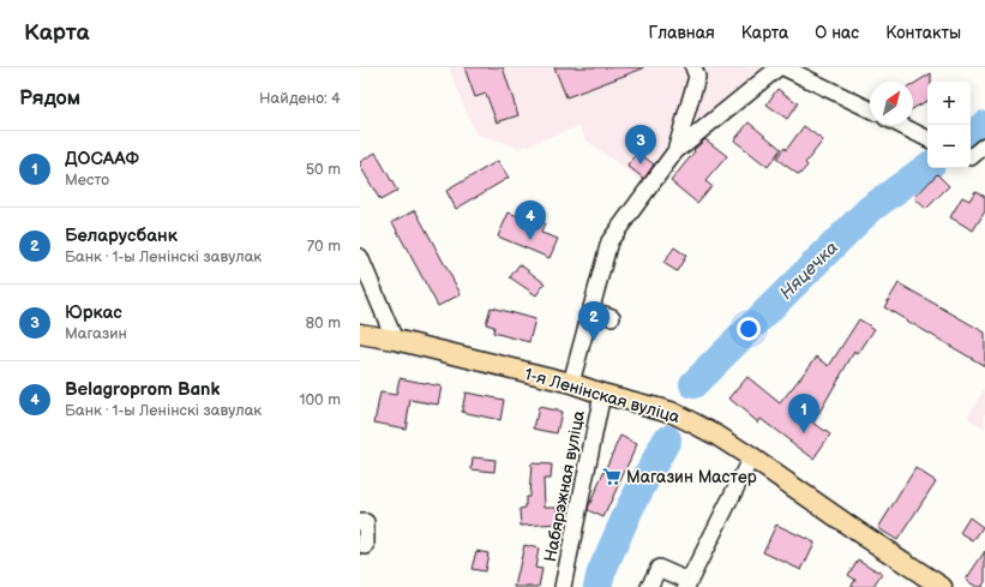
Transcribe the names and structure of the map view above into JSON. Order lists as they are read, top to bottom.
{
  "streets": {
    "main road": ["1-я Ленінская вуліца"],
    "street": ["Набярэжная вуліца"]
  },
  "crossings": [
    ["1-я Ленінская вуліца", "Набярэжная вуліца"]
  ],
  "water": ["Няцечка"],
  "places": {
    "supermarket": ["Магазин Мастер"]
  },
  "north": "top right",
  "page": {
    "header": "Карта",
    "nav": [
      "Главная",
      "Карта",
      "О нас",
      "Контакты"
    ],
    "heading": ["Рядом", "Найдено: 4"],
    "map_buttons": ["+", "−"],
    "pins": [
      "3",
      "4",
      "2",
      "1"
    ],
    "list": [
      {
        "mark": "1",
        "name": "ДОСААФ",
        "note": "Место",
        "value": "50 m"
      },
      {
        "mark": "2",
        "name": "Беларусбанк",
        "note": "Банк · 1-ы Ленінскі завулак",
        "value": "70 m"
      },
      {
        "mark": "3",
        "name": "Юркас",
        "note": "Магазин",
        "value": "80 m"
      },
      {
        "mark": "4",
        "name": "Belagroprom Bank",
        "note": "Банк · 1-ы Ленінскі завулак",
        "value": "100 m"
      }
    ]
  }
}
